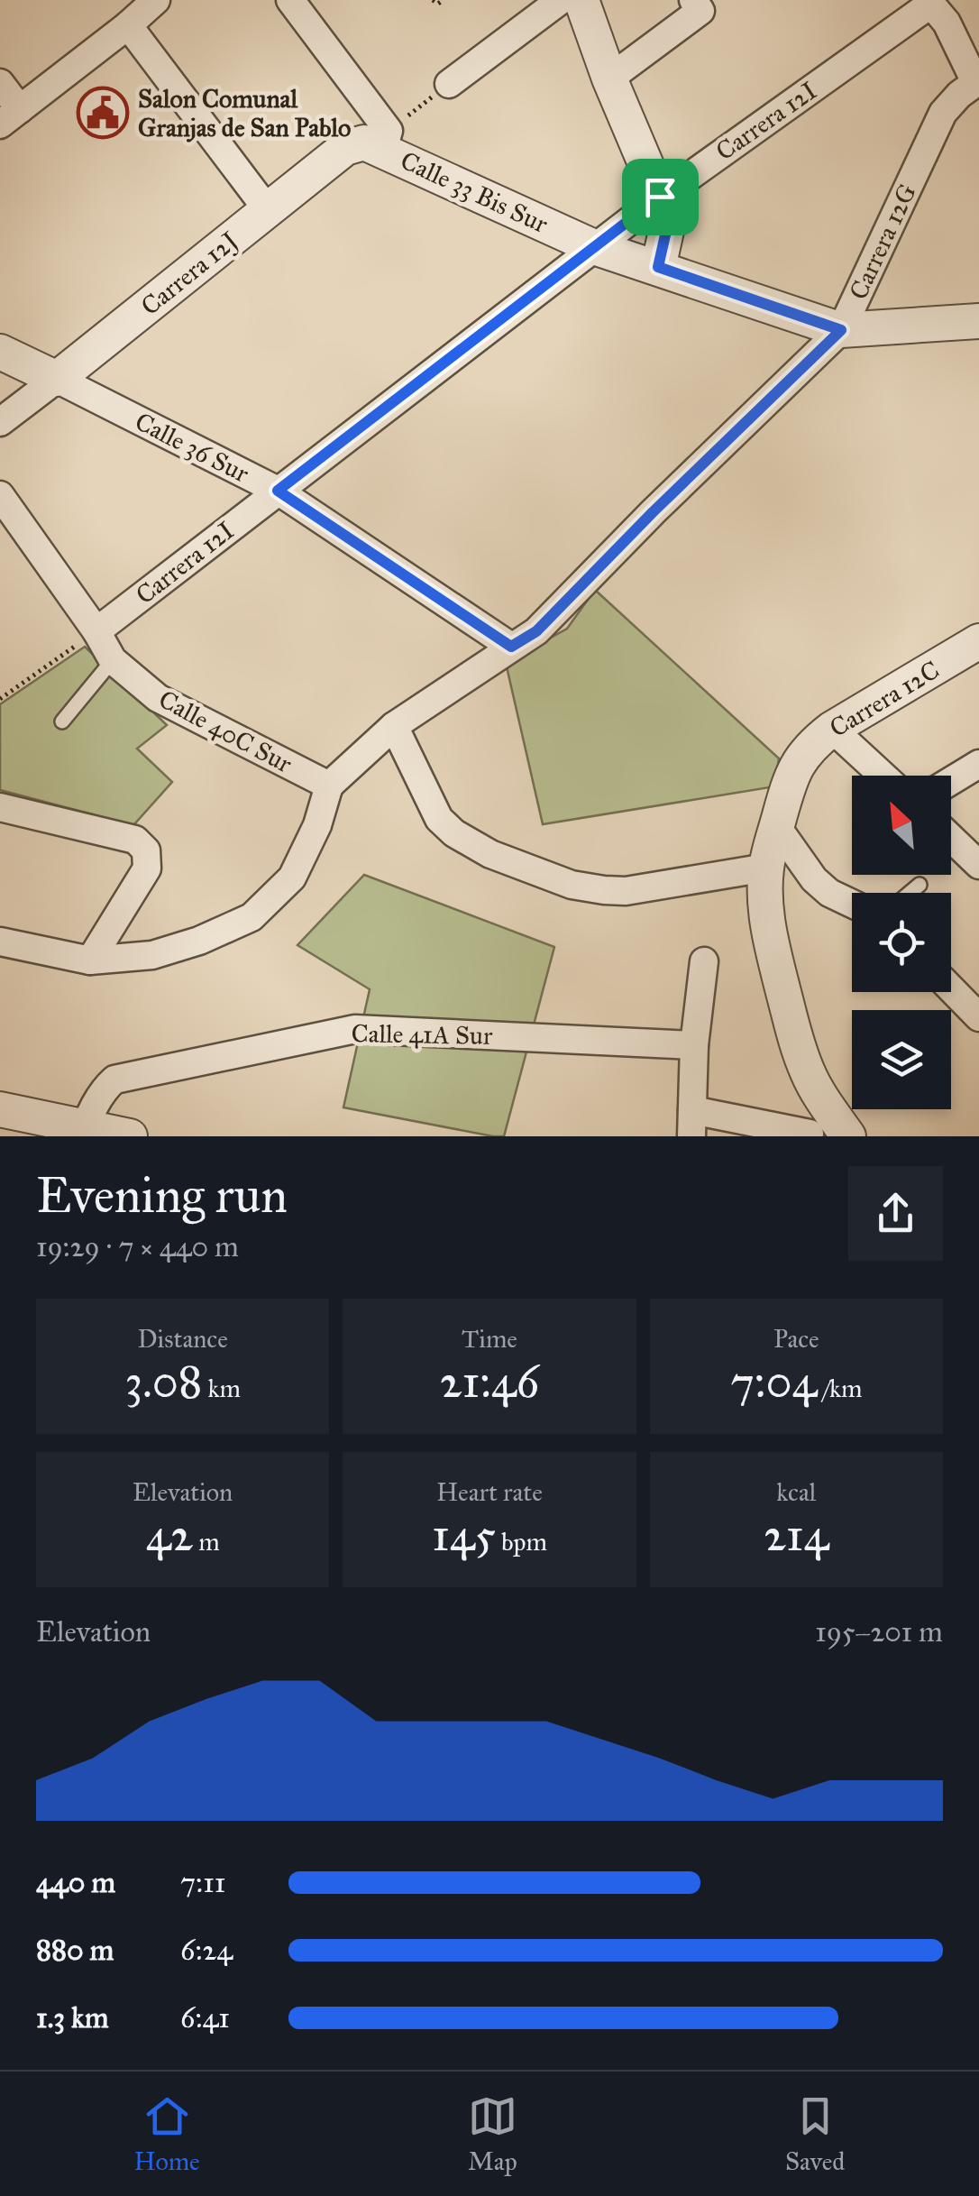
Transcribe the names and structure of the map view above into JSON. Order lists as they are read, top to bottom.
{
  "streets": {
    "street": [
      "Carrera 12I",
      "Calle 33 Bis Sur",
      "Carrera 12G",
      "Carrera 12J",
      "Calle 36 Sur",
      "Carrera 12C",
      "Calle 40C Sur",
      "Calle 41A Sur"
    ]
  },
  "crossings": [
    ["Carrera 12I", "Calle 33 Bis Sur"],
    ["Carrera 12I", "Calle 36 Sur"],
    ["Carrera 12I", "Calle 40C Sur"],
    ["Calle 33 Bis Sur", "Carrera 12G"],
    ["Calle 33 Bis Sur", "Carrera 12J"],
    ["Carrera 12G", "Calle 36 Sur"],
    ["Carrera 12G", "Calle 40C Sur"],
    ["Carrera 12J", "Calle 36 Sur"]
  ],
  "places": {
    "public building": ["Salon Comunal Granjas de San Pablo"]
  },
  "north": "top left",
  "page": {
    "heading": ["Evening run", "19:29 · 7 × 440 m"],
    "stats": [
      ["Distance", "3.08 km"],
      ["Time", "21:46"],
      ["Pace", "7:04 /km"],
      ["Elevation", "42 m"],
      ["Heart rate", "145 bpm"],
      ["kcal", "214"]
    ],
    "chart": ["Elevation", "195–201 m"],
    "list": [
      {
        "name": "440 m",
        "note": "7:11"
      },
      {
        "name": "880 m",
        "note": "6:24"
      },
      {
        "name": "1.3 km",
        "note": "6:41"
      }
    ],
    "tabs": ["Home", "Map", "Saved"]
  }
}
